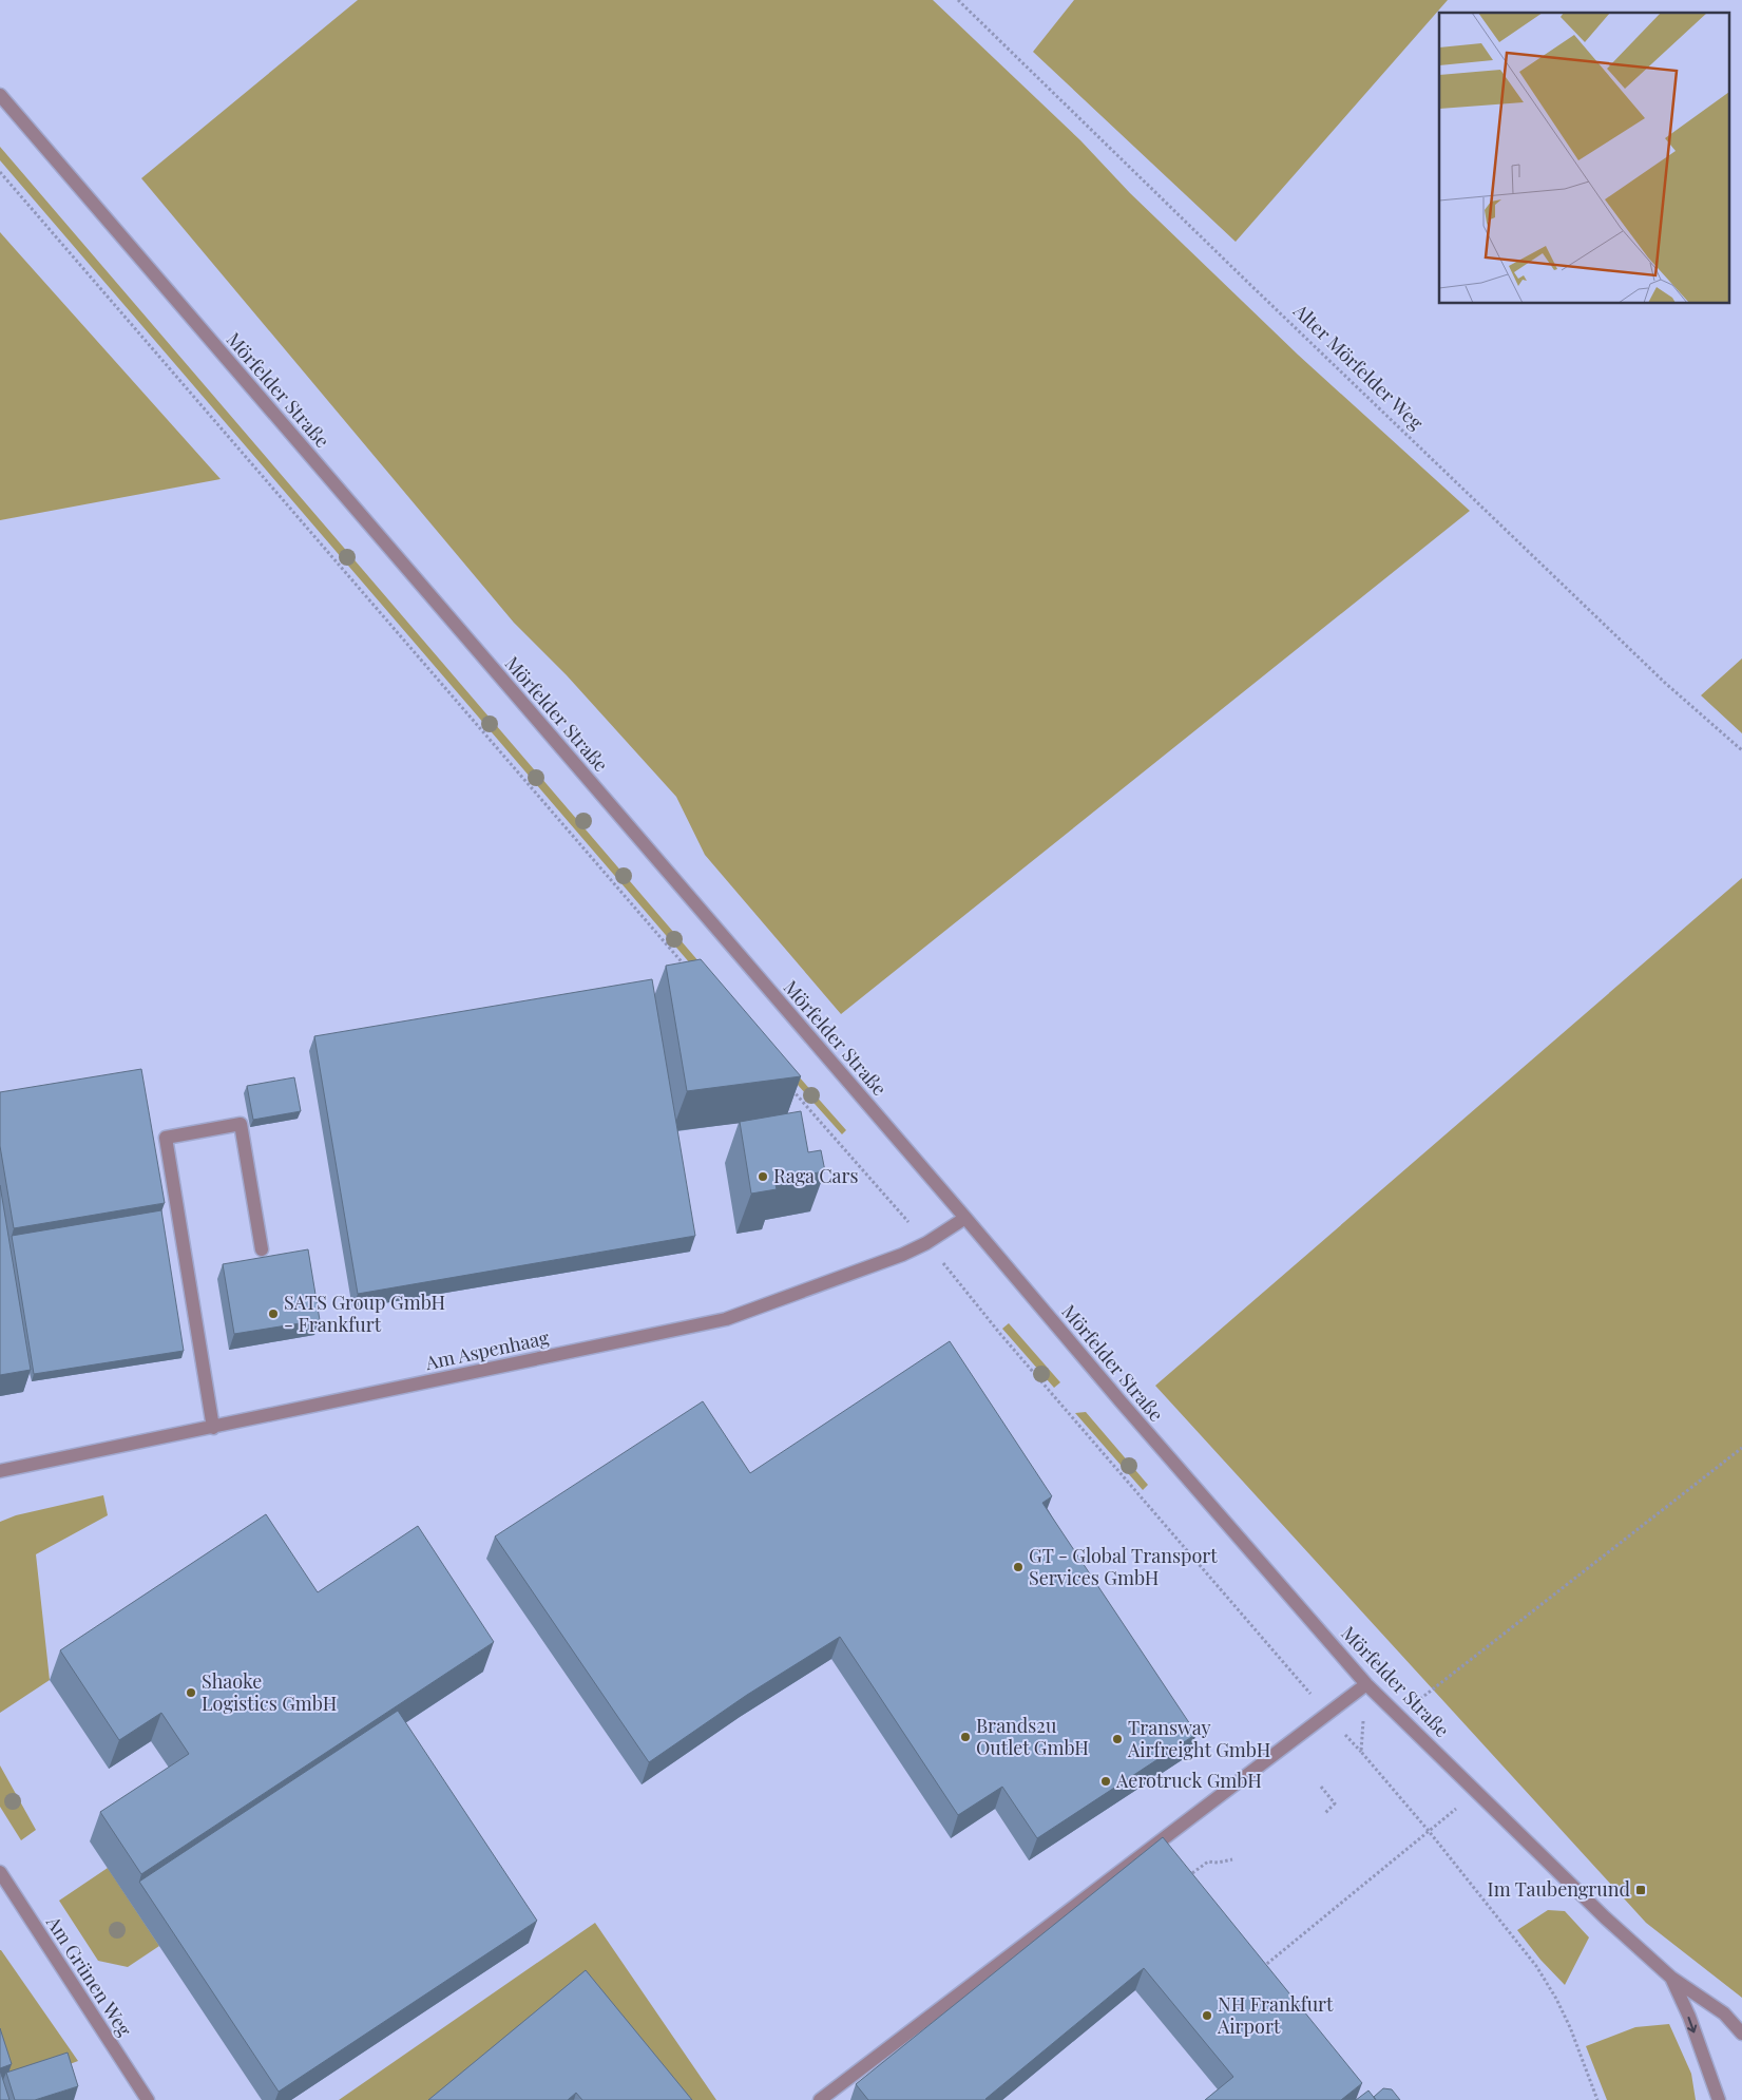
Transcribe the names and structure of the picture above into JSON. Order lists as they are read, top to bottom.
{
  "streets": {
    "street": ["Mörfelder Straße", "Am Aspenhaag", "Am Grünen Weg"],
    "path": ["Alter Mörfelder Weg"]
  },
  "crossings": [
    ["Mörfelder Straße", "Am Aspenhaag"]
  ],
  "places": {
    "other": [
      "Raga Cars",
      "SATS Group GmbH - Frankfurt",
      "GT - Global Transport Services GmbH",
      "Shaoke Logistics GmbH",
      "Brands2u Outlet GmbH",
      "Transway Airfreight GmbH",
      "Aerotruck GmbH",
      "NH Frankfurt Airport"
    ],
    "transit": ["Im Taubengrund"]
  }
}
